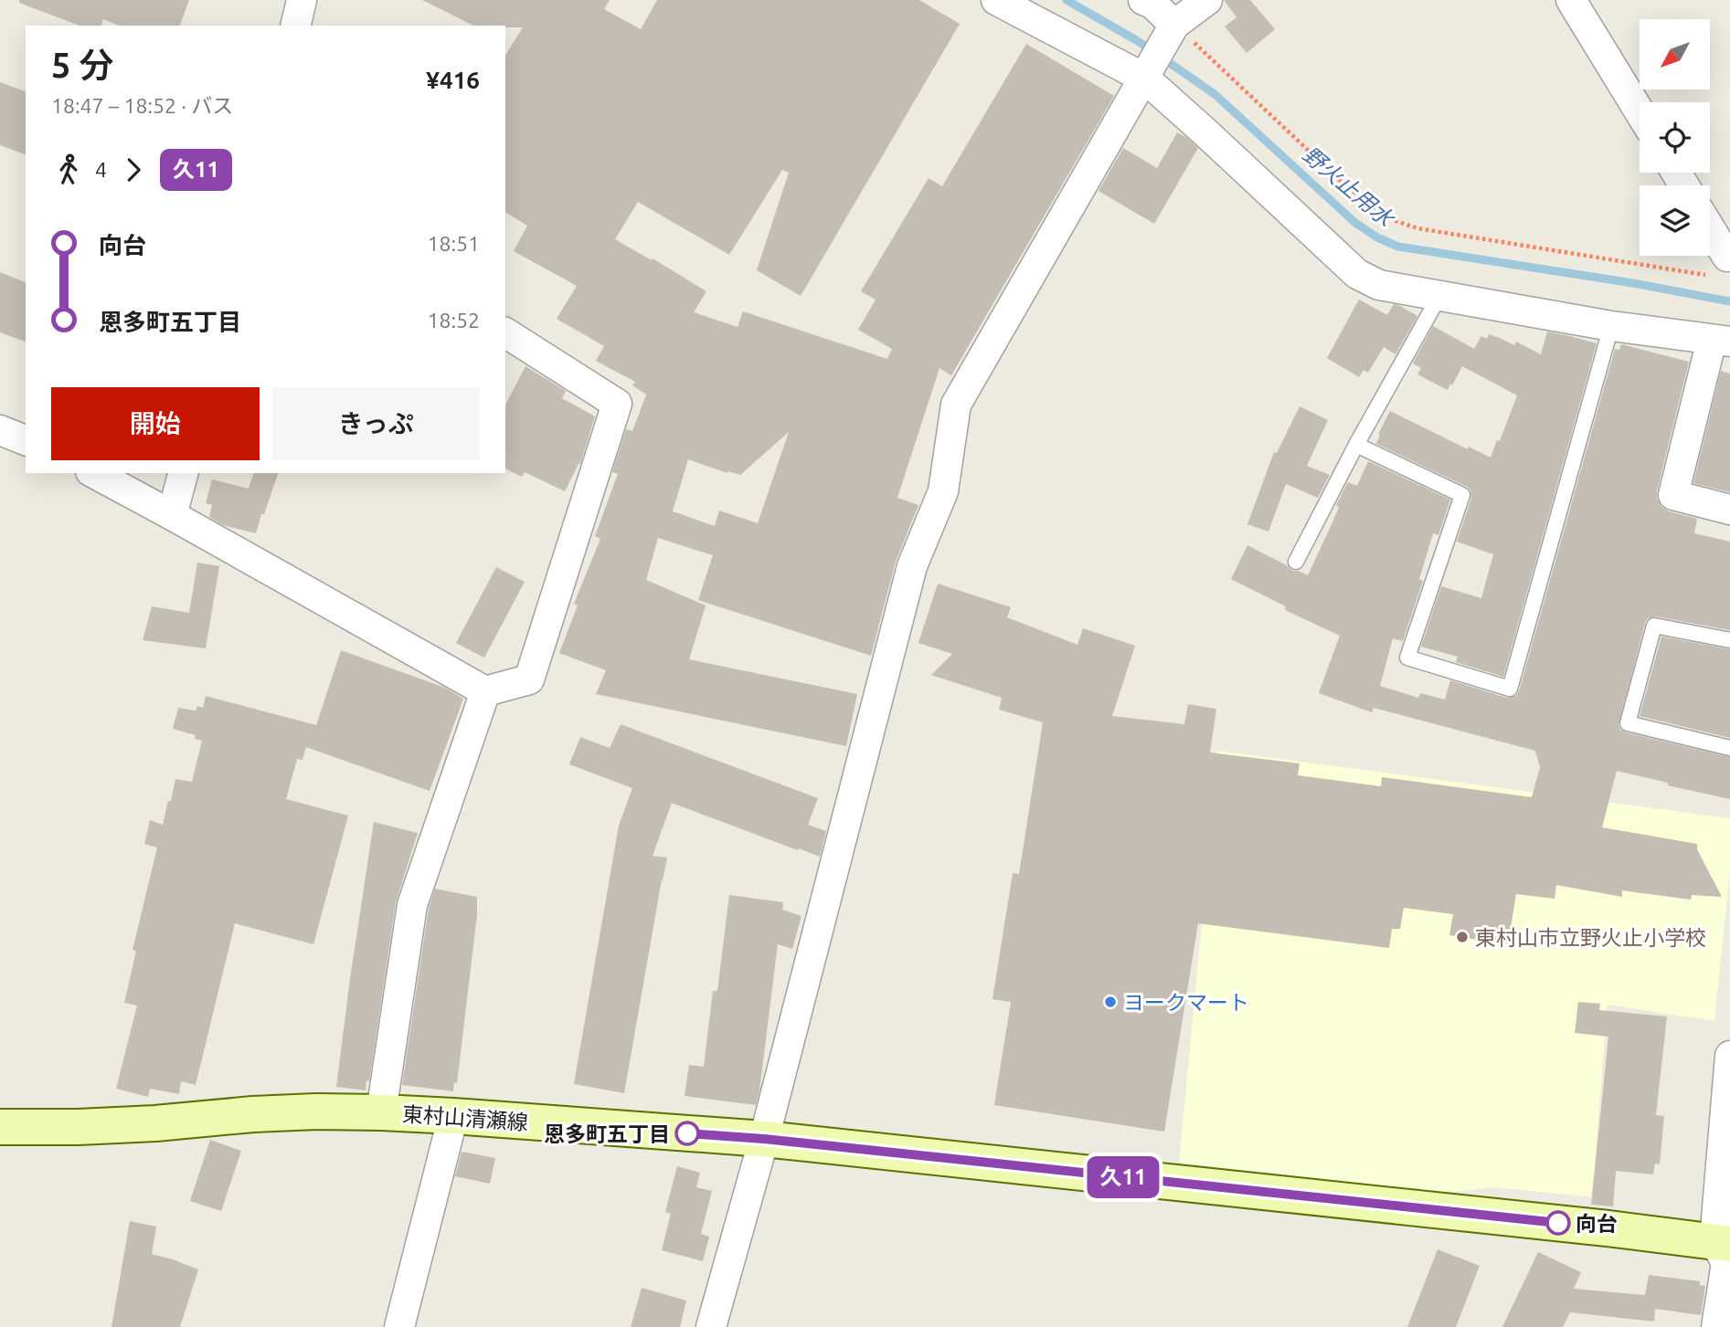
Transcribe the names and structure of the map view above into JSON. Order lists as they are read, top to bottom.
{
  "streets": {
    "main road": ["東村山清瀬線"]
  },
  "water": ["野火止用水"],
  "places": [
    "東村山市立野火止小学校",
    "ヨークマート",
    "恩多町五丁目",
    "向台"
  ],
  "lines": ["bus line 久11"],
  "north": "bottom left",
  "page": {
    "on_map": "久11",
    "heading": ["5 分", "18:47 – 18:52 · バス", "¥416"],
    "legs": ["4", "久11"],
    "list": [
      {
        "name": "向台",
        "value": "18:51"
      },
      {
        "name": "恩多町五丁目",
        "value": "18:52"
      }
    ],
    "buttons": ["開始", "きっぷ"]
  }
}
